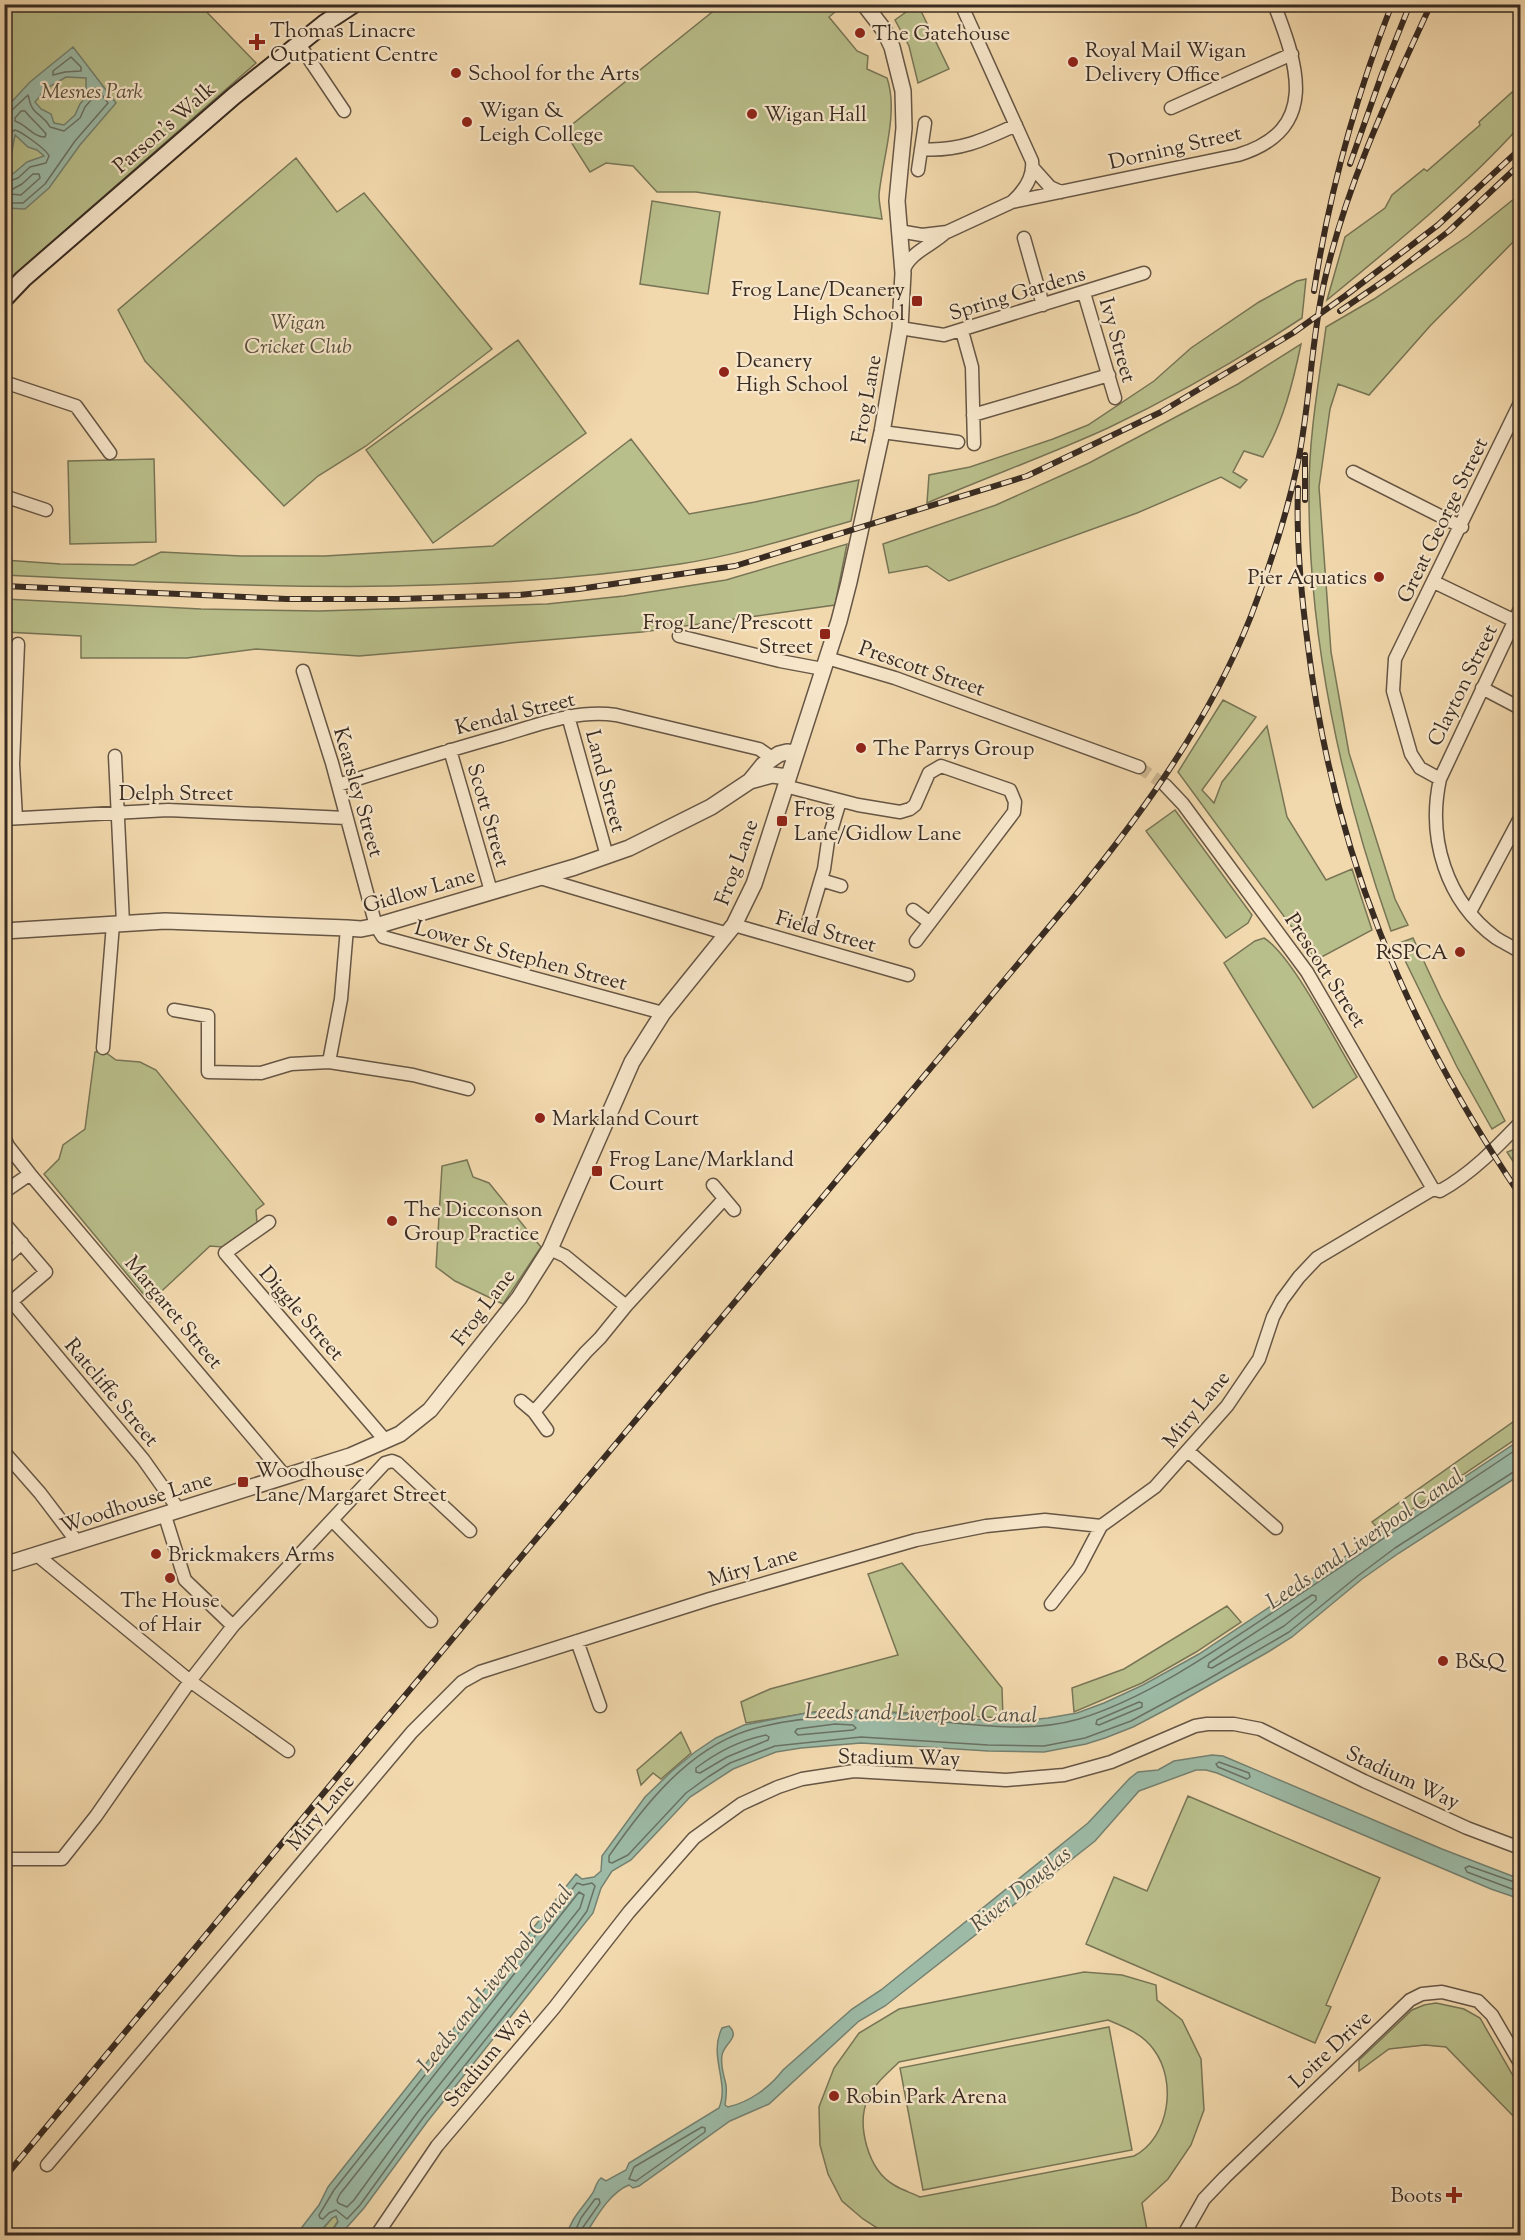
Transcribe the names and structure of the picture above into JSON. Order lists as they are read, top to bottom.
{
  "streets": {
    "main road": ["Parson's Walk"],
    "street": [
      "Dorning Street",
      "Spring Gardens",
      "Ivy Street",
      "Frog Lane",
      "Great George Street",
      "Prescott Street",
      "Clayton Street",
      "Kendal Street",
      "Land Street",
      "Kearsley Street",
      "Delph Street",
      "Scott Street",
      "Gidlow Lane",
      "Field Street",
      "Lower St Stephen Street",
      "Margaret Street",
      "Diggle Street",
      "Ratcliffe Street",
      "Miry Lane",
      "Woodhouse Lane",
      "Stadium Way",
      "Loire Drive"
    ]
  },
  "crossings": [
    ["Dorning Street", "Frog Lane"],
    ["Spring Gardens", "Ivy Street"],
    ["Spring Gardens", "Frog Lane"],
    ["Frog Lane", "Prescott Street"],
    ["Frog Lane", "Gidlow Lane"],
    ["Frog Lane", "Field Street"],
    ["Frog Lane", "Lower St Stephen Street"],
    ["Frog Lane", "Woodhouse Lane"],
    ["Great George Street", "Clayton Street"],
    ["Prescott Street", "Miry Lane"],
    ["Kendal Street", "Land Street"],
    ["Kendal Street", "Kearsley Street"],
    ["Kendal Street", "Scott Street"],
    ["Kendal Street", "Gidlow Lane"],
    ["Land Street", "Gidlow Lane"],
    ["Kearsley Street", "Delph Street"],
    ["Kearsley Street", "Gidlow Lane"],
    ["Kearsley Street", "Lower St Stephen Street"],
    ["Scott Street", "Gidlow Lane"],
    ["Gidlow Lane", "Field Street"],
    ["Gidlow Lane", "Lower St Stephen Street"],
    ["Margaret Street", "Woodhouse Lane"],
    ["Diggle Street", "Woodhouse Lane"],
    ["Ratcliffe Street", "Woodhouse Lane"]
  ],
  "water": ["Leeds and Liverpool Canal", "River Douglas"],
  "parks": ["Mesnes Park", "Wigan Cricket Club"],
  "places": {
    "other": [
      "The Gatehouse",
      "Royal Mail Wigan Delivery Office",
      "School for the Arts",
      "Wigan Hall",
      "Wigan & Leigh College",
      "Deanery High School",
      "Pier Aquatics",
      "The Parrys Group",
      "RSPCA",
      "Markland Court",
      "The Dicconson Group Practice",
      "Brickmakers Arms",
      "The House of Hair",
      "B&Q",
      "Robin Park Arena"
    ],
    "health": ["Thomas Linacre Outpatient Centre", "Boots"],
    "transit": [
      "Frog Lane/Deanery High School",
      "Frog Lane/Prescott Street",
      "Frog Lane/Gidlow Lane",
      "Frog Lane/Markland Court",
      "Woodhouse Lane/Margaret Street"
    ]
  }
}
